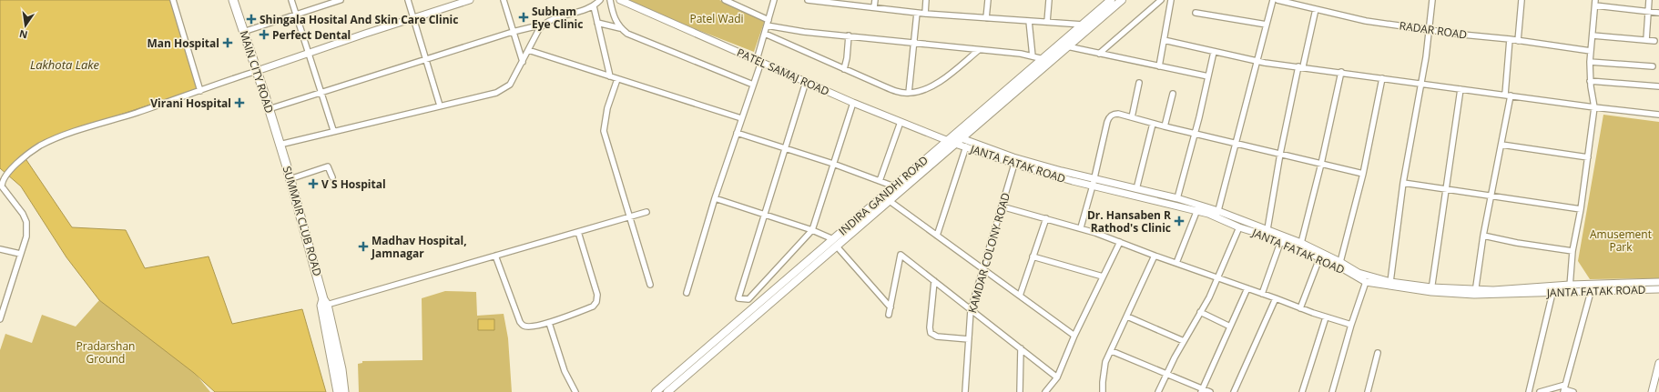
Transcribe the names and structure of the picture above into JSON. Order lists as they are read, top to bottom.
{
  "streets": {
    "main road": ["MAIN CITY ROAD", "INDIRA GANDHI ROAD", "SUMMAIR CLUB ROAD"],
    "street": [
      "RADAR ROAD",
      "PATEL SAMAJ ROAD",
      "JANTA FATAK ROAD",
      "KAMDAR COLONY ROAD"
    ]
  },
  "crossings": [
    ["MAIN CITY ROAD", "SUMMAIR CLUB ROAD"],
    ["PATEL SAMAJ ROAD", "JANTA FATAK ROAD"],
    ["PATEL SAMAJ ROAD", "INDIRA GANDHI ROAD"],
    ["JANTA FATAK ROAD", "INDIRA GANDHI ROAD"],
    ["JANTA FATAK ROAD", "KAMDAR COLONY ROAD"]
  ],
  "water": ["Lakhota Lake"],
  "parks": ["Patel Wadi", "Amusement Park", "Pradarshan Ground"],
  "places": {
    "health": [
      "Subham Eye Clinic",
      "Shingala Hosital And Skin Care Clinic",
      "Perfect Dental",
      "Man Hospital",
      "Virani Hospital",
      "V S Hospital",
      "Dr. Hansaben R Rathod's Clinic",
      "Madhav Hospital, Jamnagar"
    ]
  },
  "north": "bottom"
}
